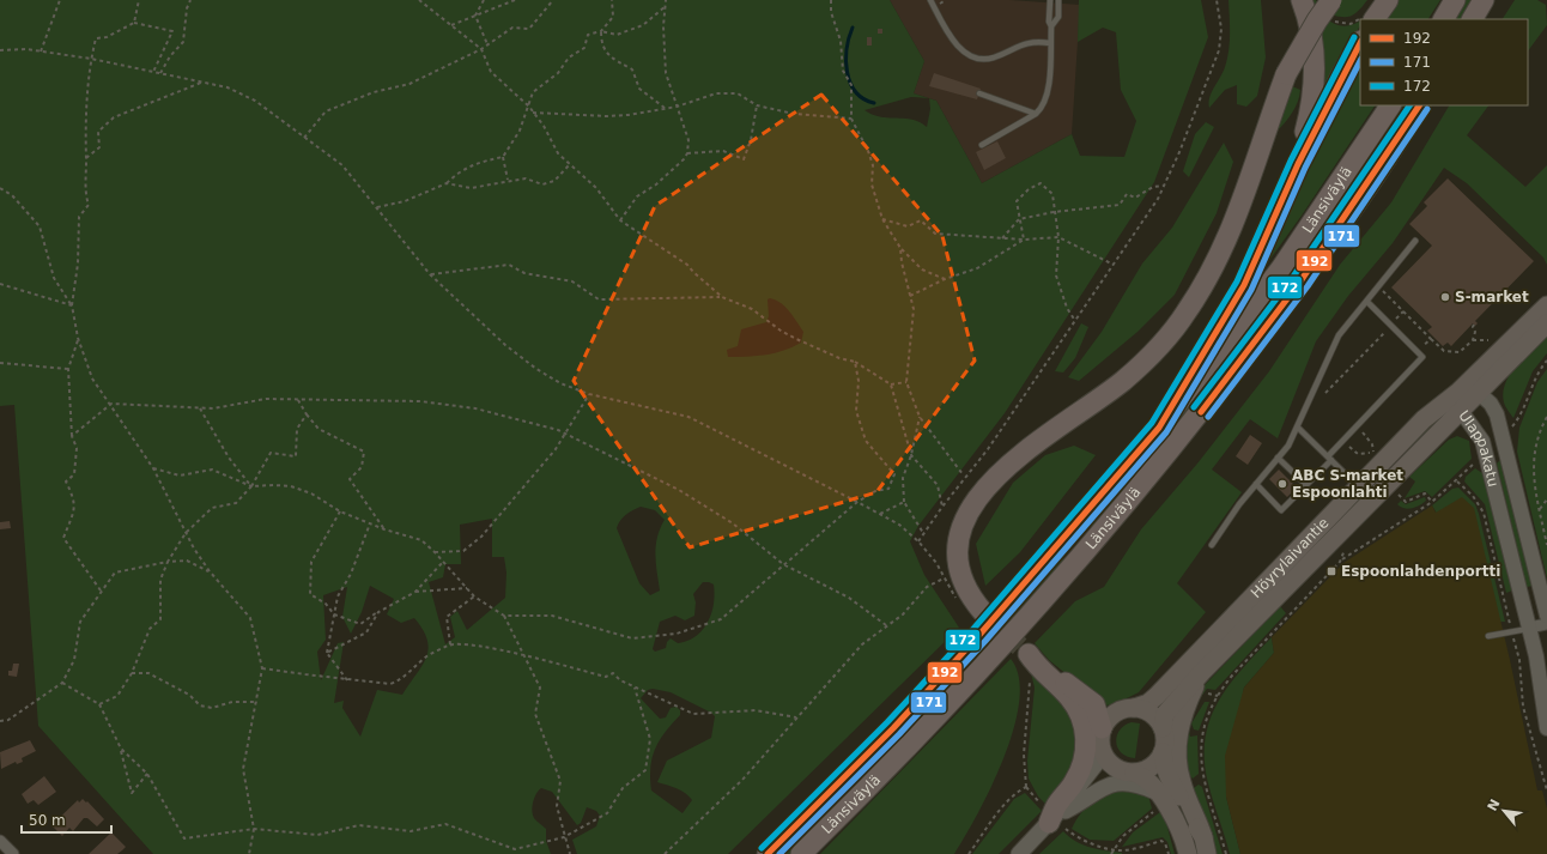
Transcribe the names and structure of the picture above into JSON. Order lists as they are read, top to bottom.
{
  "streets": {
    "highway": ["Länsiväylä"],
    "main road": ["Höyrylaivantie"],
    "street": ["Ulappakatu"]
  },
  "crossings": [
    ["Ulappakatu", "Höyrylaivantie"]
  ],
  "places": {
    "other": ["S-market", "ABC S-market Espoonlahti"],
    "transit": ["Espoonlahdenportti"]
  },
  "lines": ["transit line 172", "transit line 192", "transit line 171"],
  "legend": ["192", "171", "172"],
  "scale_bar": "50 m",
  "north": "top left"
}
